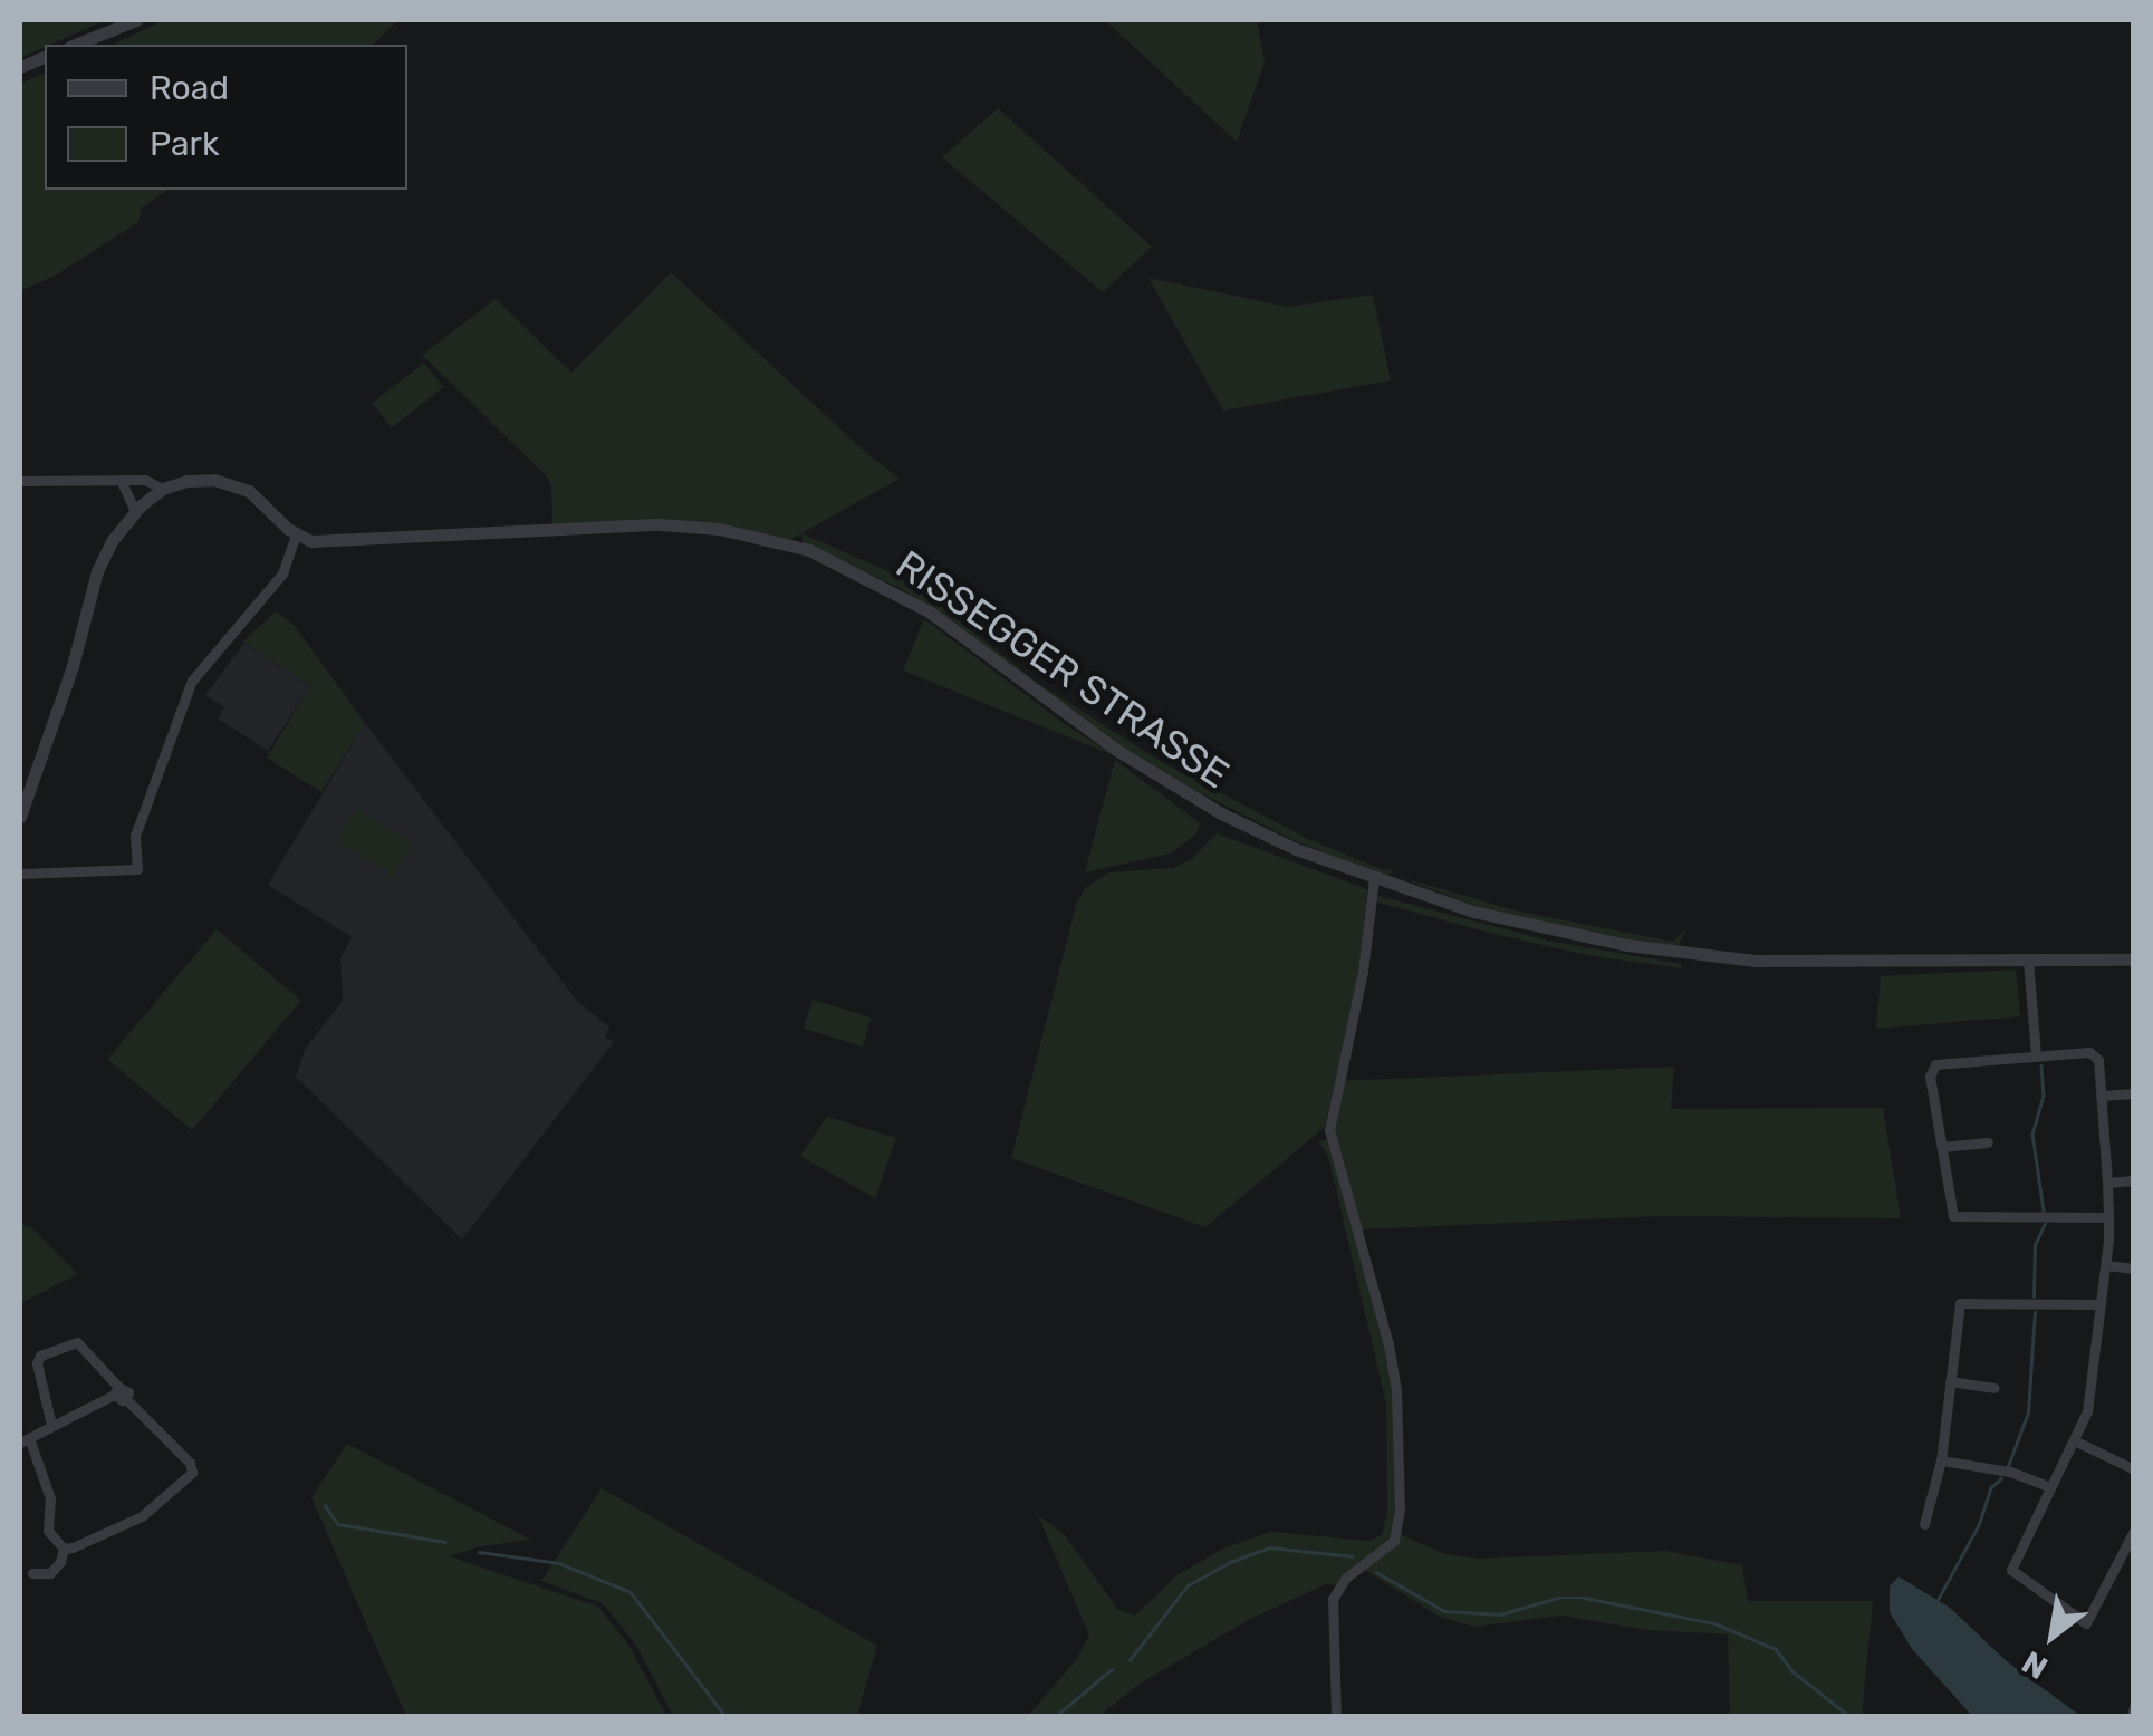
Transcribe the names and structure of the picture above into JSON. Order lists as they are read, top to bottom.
{
  "streets": {
    "street": ["RISSEGGER STRASSE"]
  },
  "legend": ["Road", "Park"],
  "north": "bottom left"
}
